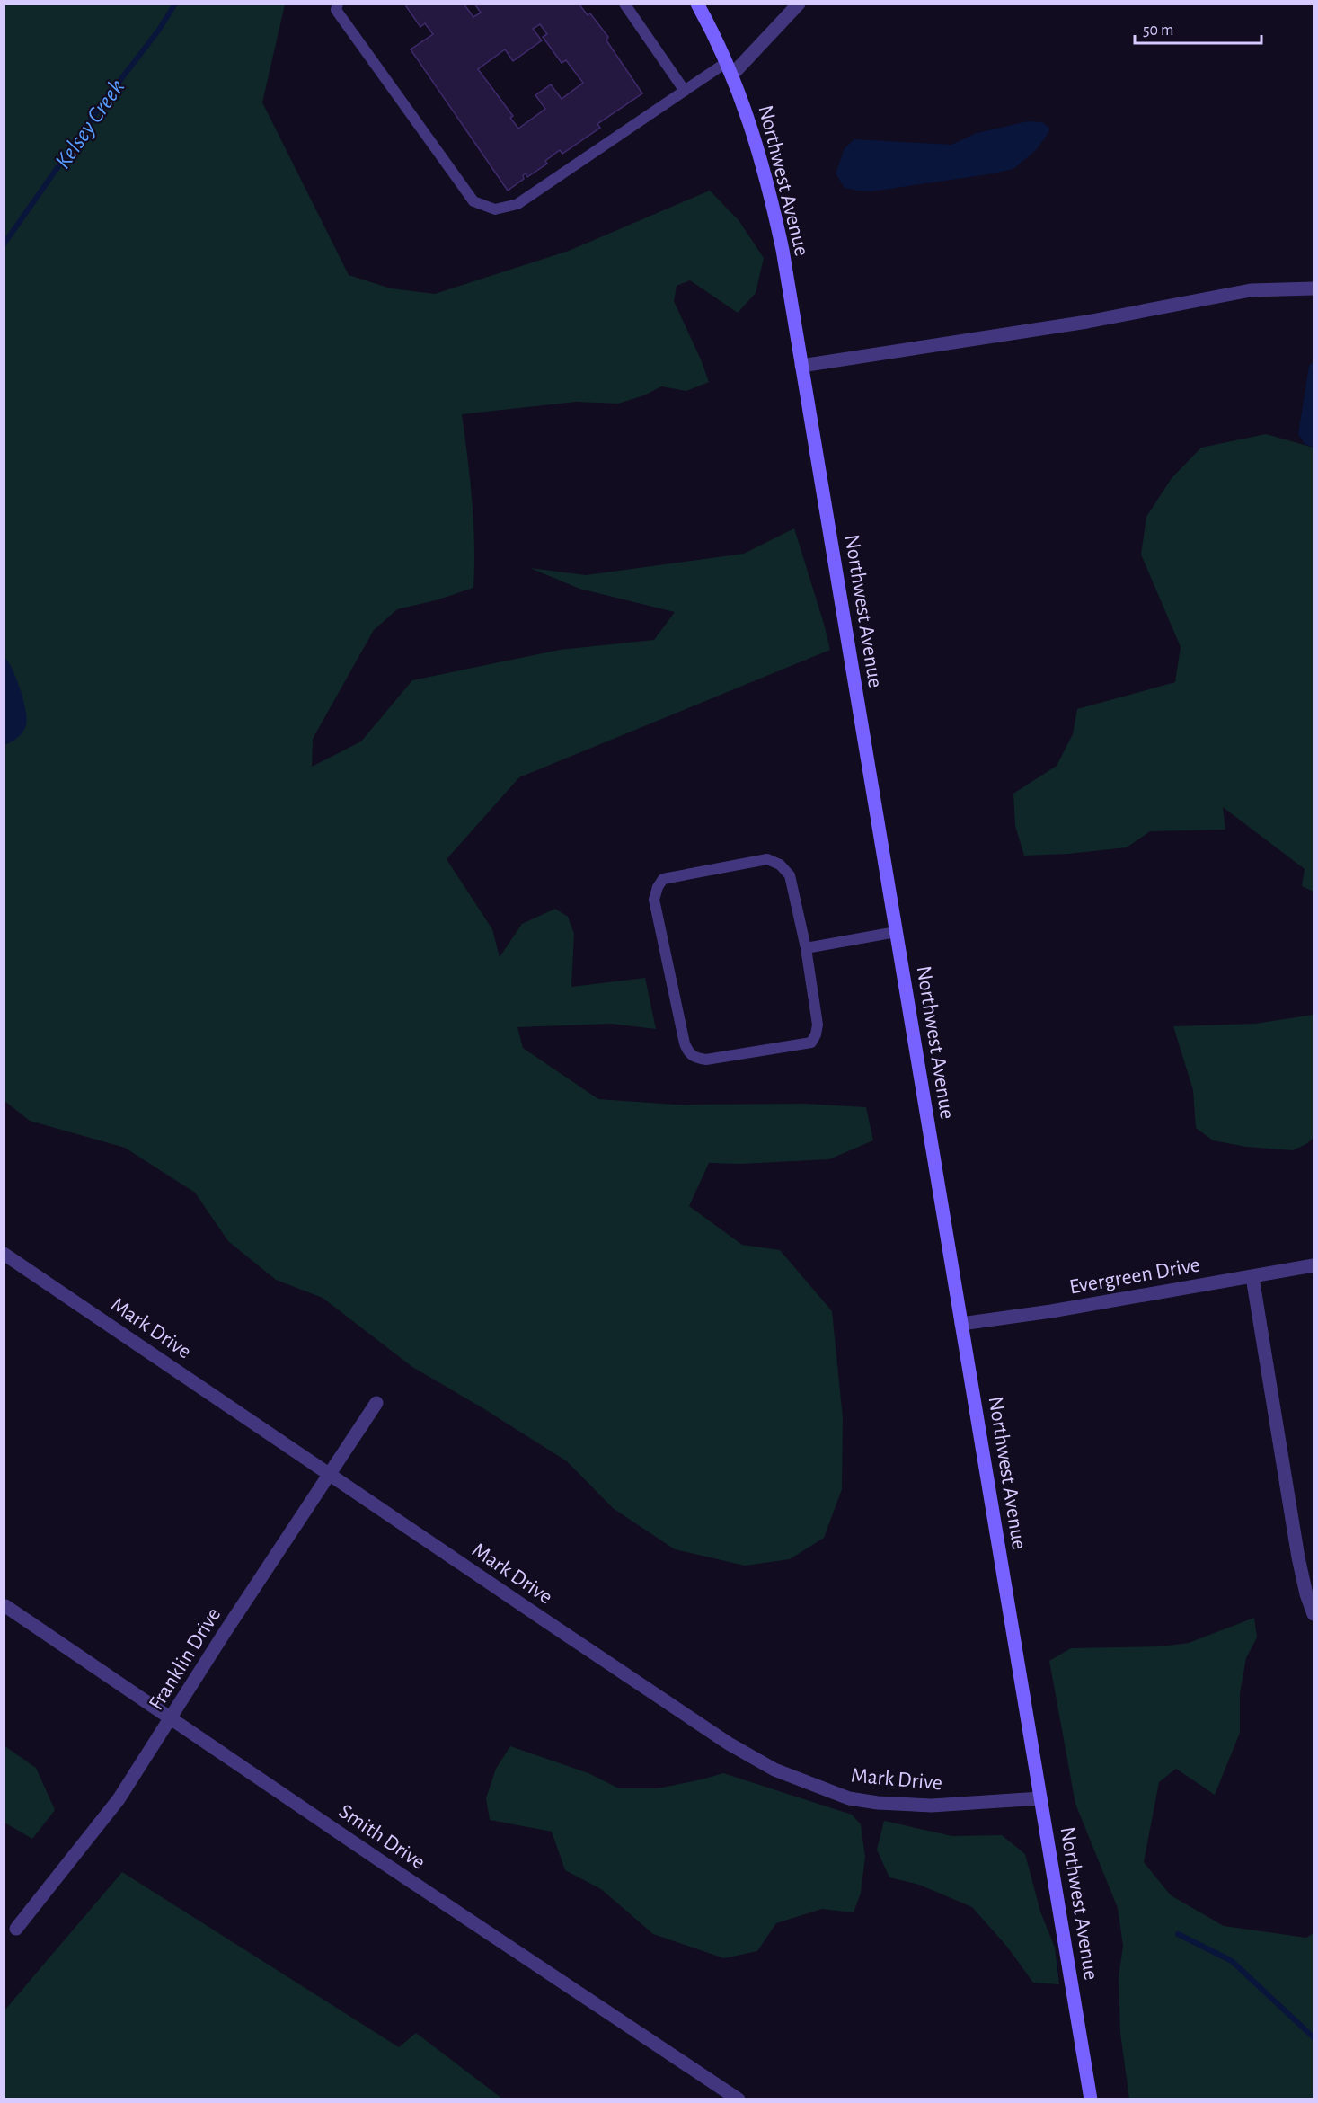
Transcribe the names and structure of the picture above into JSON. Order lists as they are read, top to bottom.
{
  "streets": {
    "street": [
      "Northwest Avenue",
      "Evergreen Drive",
      "Mark Drive",
      "Franklin Drive",
      "Smith Drive"
    ]
  },
  "crossings": [
    ["Northwest Avenue", "Evergreen Drive"],
    ["Northwest Avenue", "Mark Drive"],
    ["Mark Drive", "Franklin Drive"],
    ["Franklin Drive", "Smith Drive"]
  ],
  "water": ["Kelsey Creek"],
  "scale_bar": "50 m"
}
